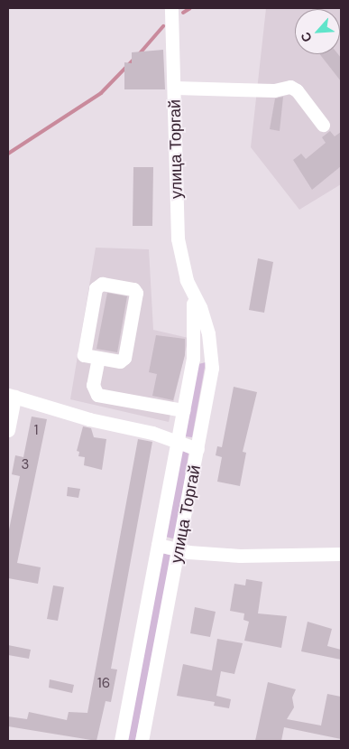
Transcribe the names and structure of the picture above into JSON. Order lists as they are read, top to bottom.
{
  "streets": {
    "street": ["улица Торгай"]
  },
  "house_numbers": ["1", "3", "16"],
  "north": "bottom left"
}
